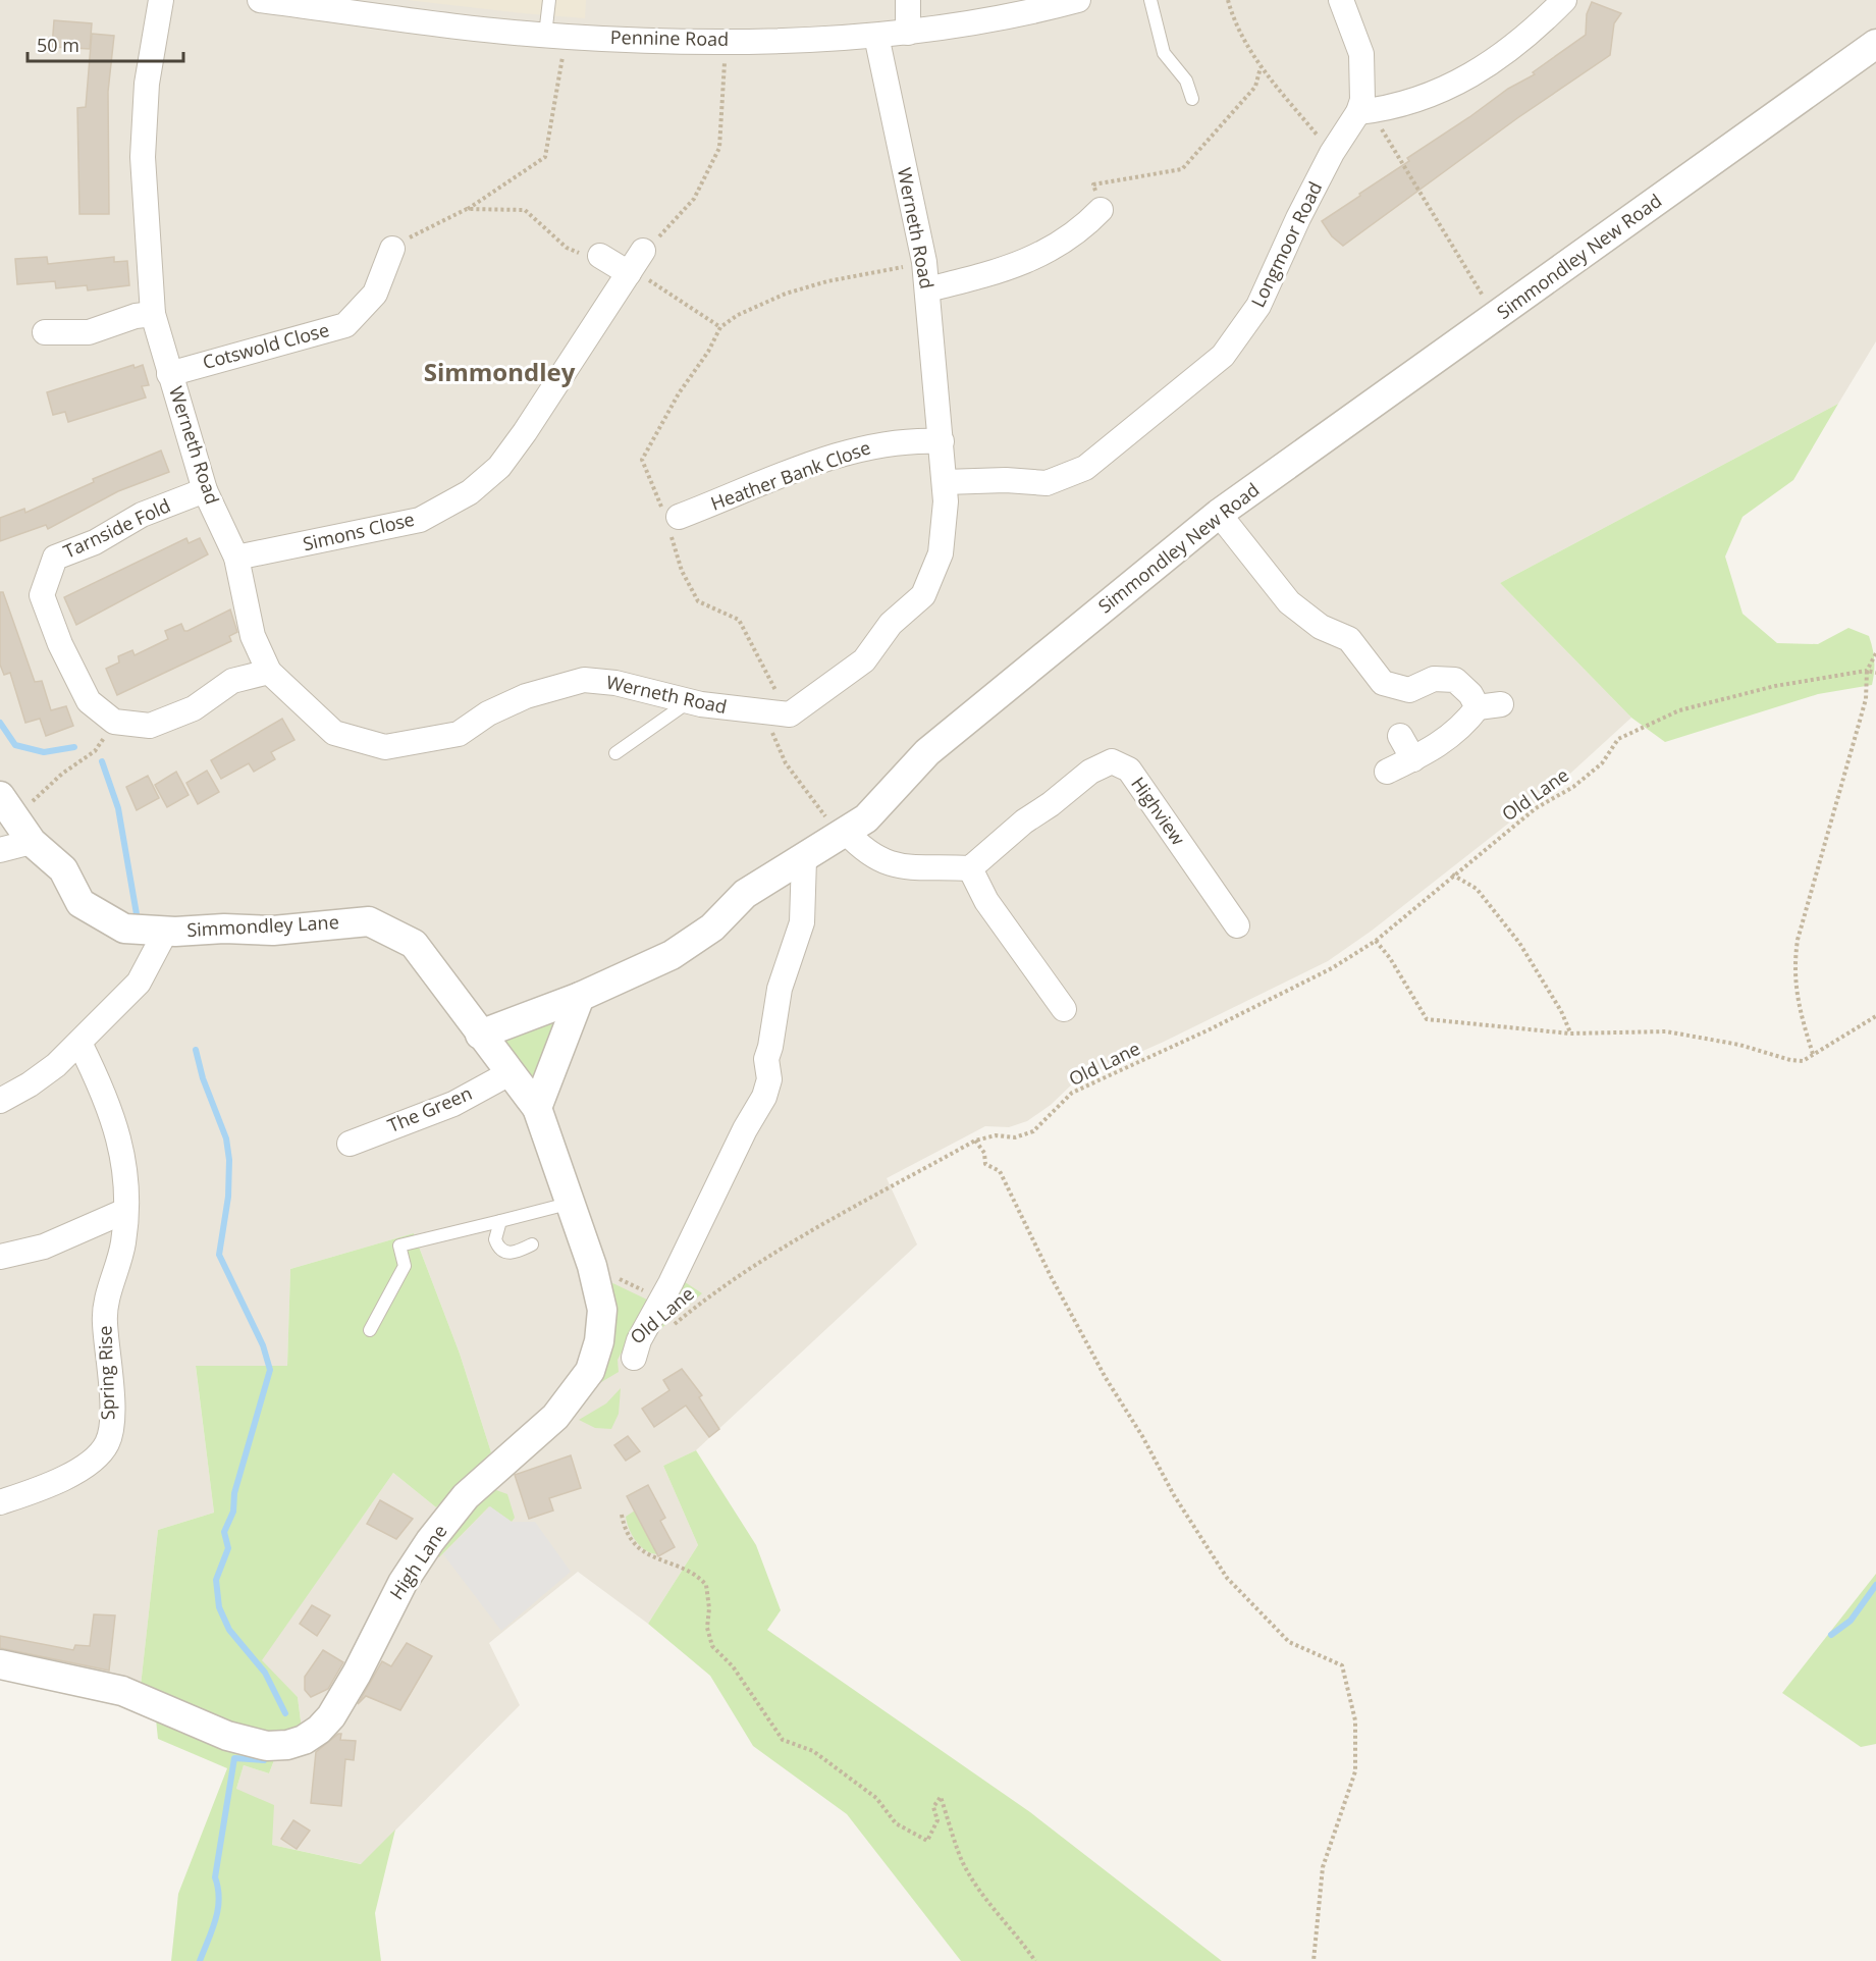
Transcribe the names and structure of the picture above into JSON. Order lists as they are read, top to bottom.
{
  "streets": {
    "street": [
      "Pennine Road",
      "Werneth Road",
      "Longmoor Road",
      "Simmondley New Road",
      "Cotswold Close",
      "Heather Bank Close",
      "Tarnside Fold",
      "Simons Close",
      "Highview",
      "Simmondley Lane",
      "The Green",
      "Spring Rise",
      "High Lane"
    ],
    "path": ["Old Lane"]
  },
  "crossings": [
    ["Pennine Road", "Werneth Road"],
    ["Werneth Road", "Longmoor Road"],
    ["Werneth Road", "Cotswold Close"],
    ["Werneth Road", "Heather Bank Close"],
    ["Werneth Road", "Tarnside Fold"],
    ["Werneth Road", "Simons Close"],
    ["Simmondley New Road", "Simmondley Lane"],
    ["Simmondley Lane", "The Green"],
    ["Simmondley Lane", "High Lane"]
  ],
  "districts": ["Simmondley"],
  "scale_bar": "50 m"
}
